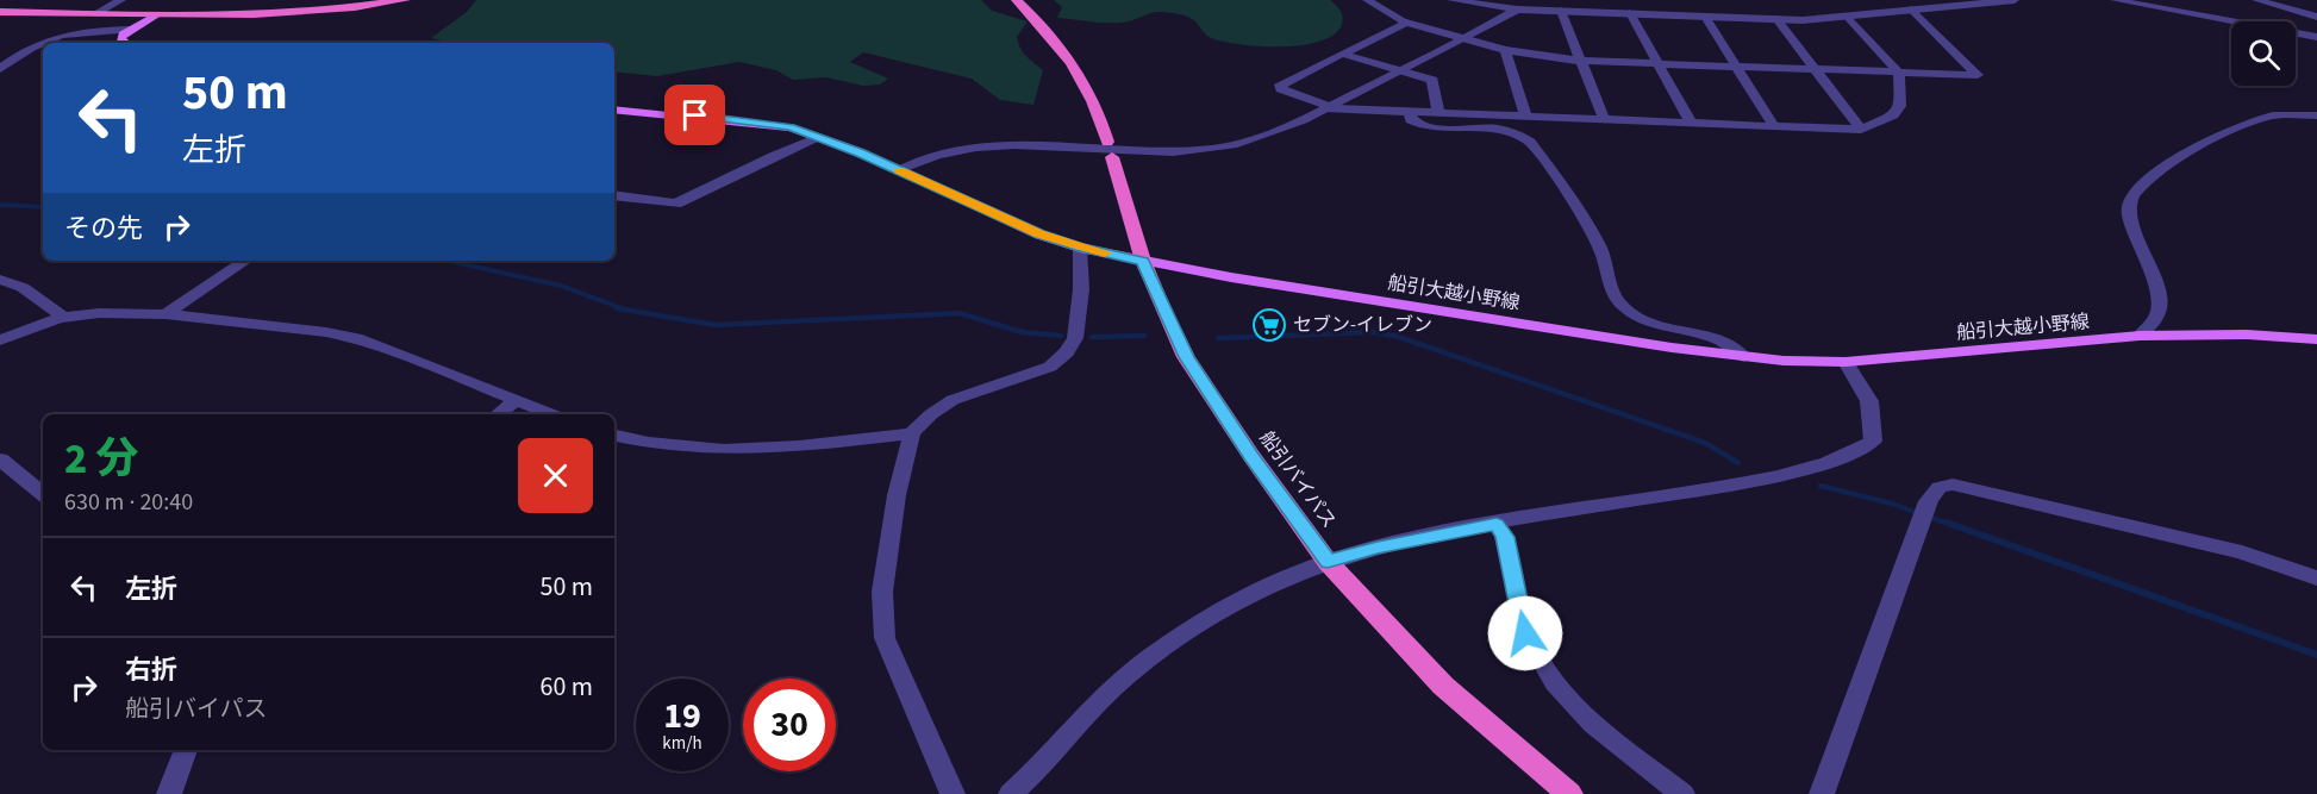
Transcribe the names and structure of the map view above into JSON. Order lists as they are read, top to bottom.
{
  "streets": {
    "highway": ["船引バイパス"],
    "main road": ["船引大越小野線"]
  },
  "crossings": [
    ["船引大越小野線", "船引バイパス"]
  ],
  "places": {
    "supermarket": ["セブン-イレブン"]
  },
  "page": {
    "turn": ["50 m", "左折"],
    "then": "その先",
    "heading": ["2 分", "630 m · 20:40"],
    "list": [
      {
        "name": "左折",
        "value": "50 m"
      },
      {
        "name": "右折",
        "note": "船引バイパス",
        "value": "60 m"
      }
    ],
    "speed": "19 km/h",
    "limit": "30"
  }
}
